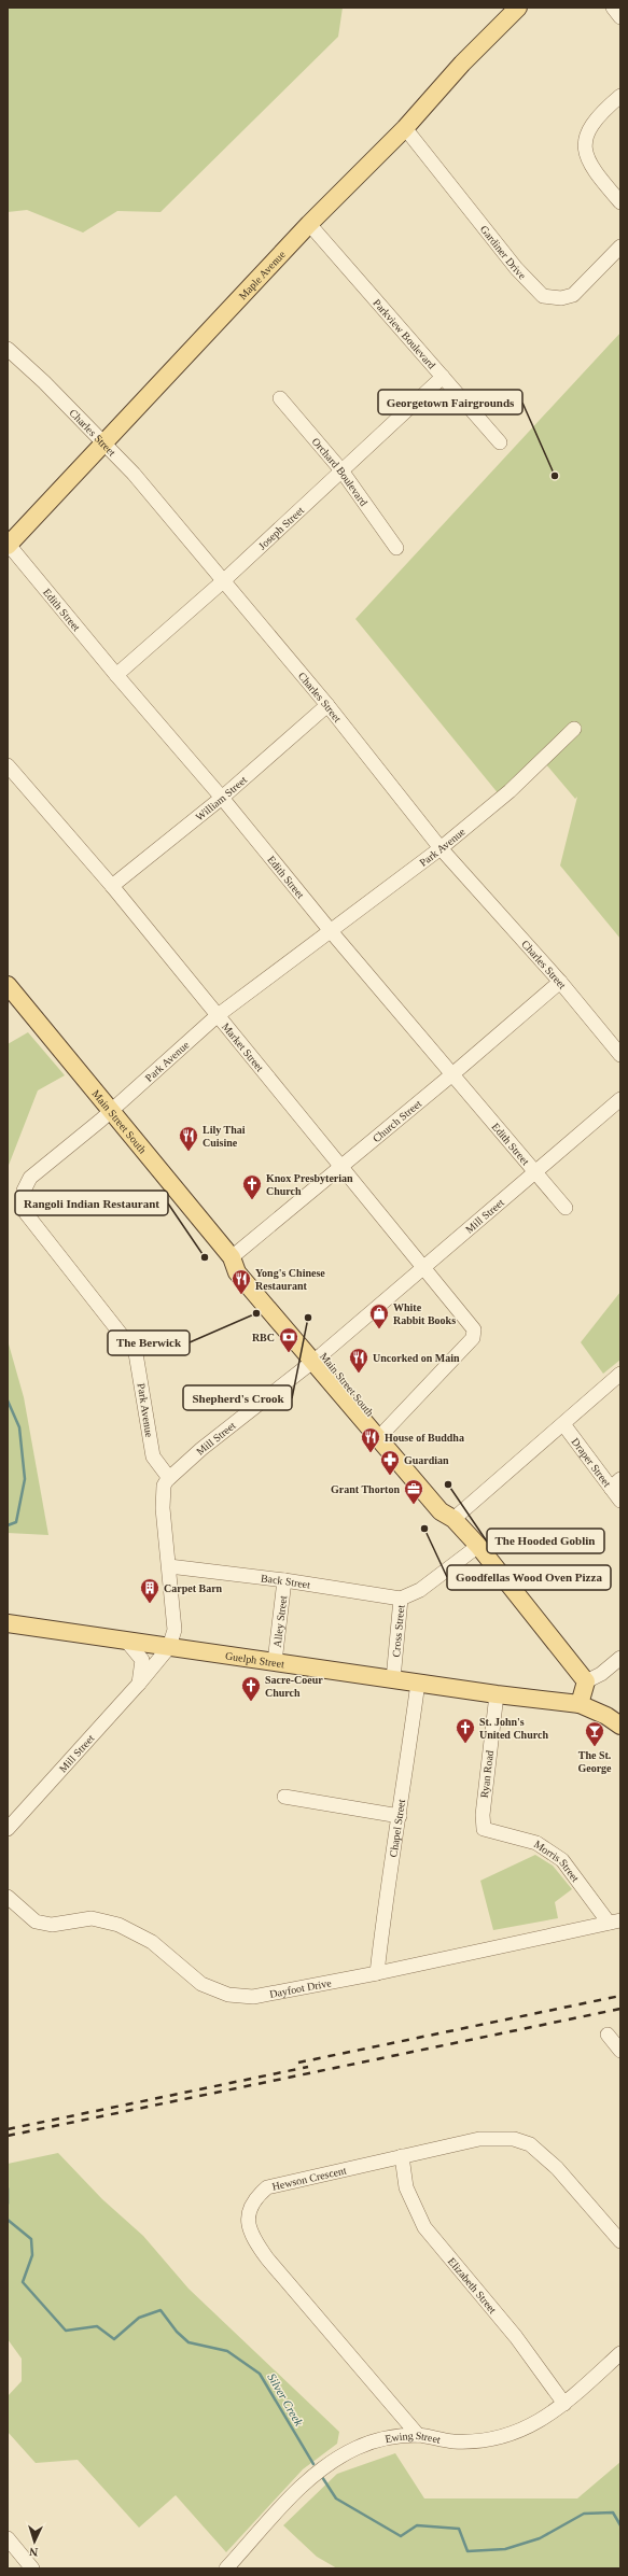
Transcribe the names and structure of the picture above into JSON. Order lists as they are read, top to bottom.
{
  "streets": {
    "main road": ["Maple Avenue", "Main Street South", "Guelph Street"],
    "street": [
      "Gardiner Drive",
      "Parkview Boulevard",
      "Charles Street",
      "Orchard Boulevard",
      "Joseph Street",
      "Edith Street",
      "William Street",
      "Park Avenue",
      "Market Street",
      "Church Street",
      "Mill Street",
      "Draper Street",
      "Back Street",
      "Alley Street",
      "Cross Street",
      "Ryan Road",
      "Chapel Street",
      "Morris Street",
      "Dayfoot Drive",
      "Hewson Crescent",
      "Elizabeth Street",
      "Ewing Street"
    ]
  },
  "crossings": [
    ["Gardiner Drive", "Maple Avenue"],
    ["Maple Avenue", "Parkview Boulevard"],
    ["Maple Avenue", "Charles Street"],
    ["Maple Avenue", "Edith Street"],
    ["Parkview Boulevard", "Joseph Street"],
    ["Charles Street", "Joseph Street"],
    ["Charles Street", "William Street"],
    ["Charles Street", "Park Avenue"],
    ["Charles Street", "Church Street"],
    ["Orchard Boulevard", "Joseph Street"],
    ["Joseph Street", "Edith Street"],
    ["Edith Street", "William Street"],
    ["Edith Street", "Park Avenue"],
    ["Edith Street", "Church Street"],
    ["Edith Street", "Mill Street"],
    ["William Street", "Market Street"],
    ["Park Avenue", "Market Street"],
    ["Park Avenue", "Main Street South"],
    ["Park Avenue", "Mill Street"],
    ["Market Street", "Church Street"],
    ["Market Street", "Main Street South"],
    ["Market Street", "Mill Street"],
    ["Church Street", "Main Street South"],
    ["Main Street South", "Mill Street"],
    ["Main Street South", "Cross Street"],
    ["Mill Street", "Back Street"],
    ["Mill Street", "Guelph Street"],
    ["Back Street", "Alley Street"],
    ["Back Street", "Cross Street"],
    ["Alley Street", "Guelph Street"],
    ["Cross Street", "Guelph Street"],
    ["Guelph Street", "Ryan Road"],
    ["Guelph Street", "Chapel Street"],
    ["Ryan Road", "Morris Street"],
    ["Chapel Street", "Dayfoot Drive"],
    ["Morris Street", "Dayfoot Drive"],
    ["Hewson Crescent", "Elizabeth Street"],
    ["Hewson Crescent", "Ewing Street"],
    ["Elizabeth Street", "Ewing Street"]
  ],
  "water": ["Silver Creek"],
  "places": {
    "other": [
      "Georgetown Fairgrounds",
      "Rangoli Indian Restaurant",
      "The Berwick",
      "Shepherd's Crook",
      "The Hooded Goblin",
      "Goodfellas Wood Oven Pizza"
    ],
    "restaurant": [
      "Lily Thai Cuisine",
      "Yong's Chinese Restaurant",
      "Uncorked on Main",
      "House of Buddha"
    ],
    "church": ["Knox Presbyterian Church", "Sacre-Coeur Church", "St. John's United Church"],
    "shop": ["White Rabbit Books"],
    "bank": ["RBC"],
    "pharmacy": ["Guardian"],
    "office": ["Grant Thorton"],
    "building": ["Carpet Barn"],
    "bar": ["The St. George"]
  },
  "north": "bottom"
}
